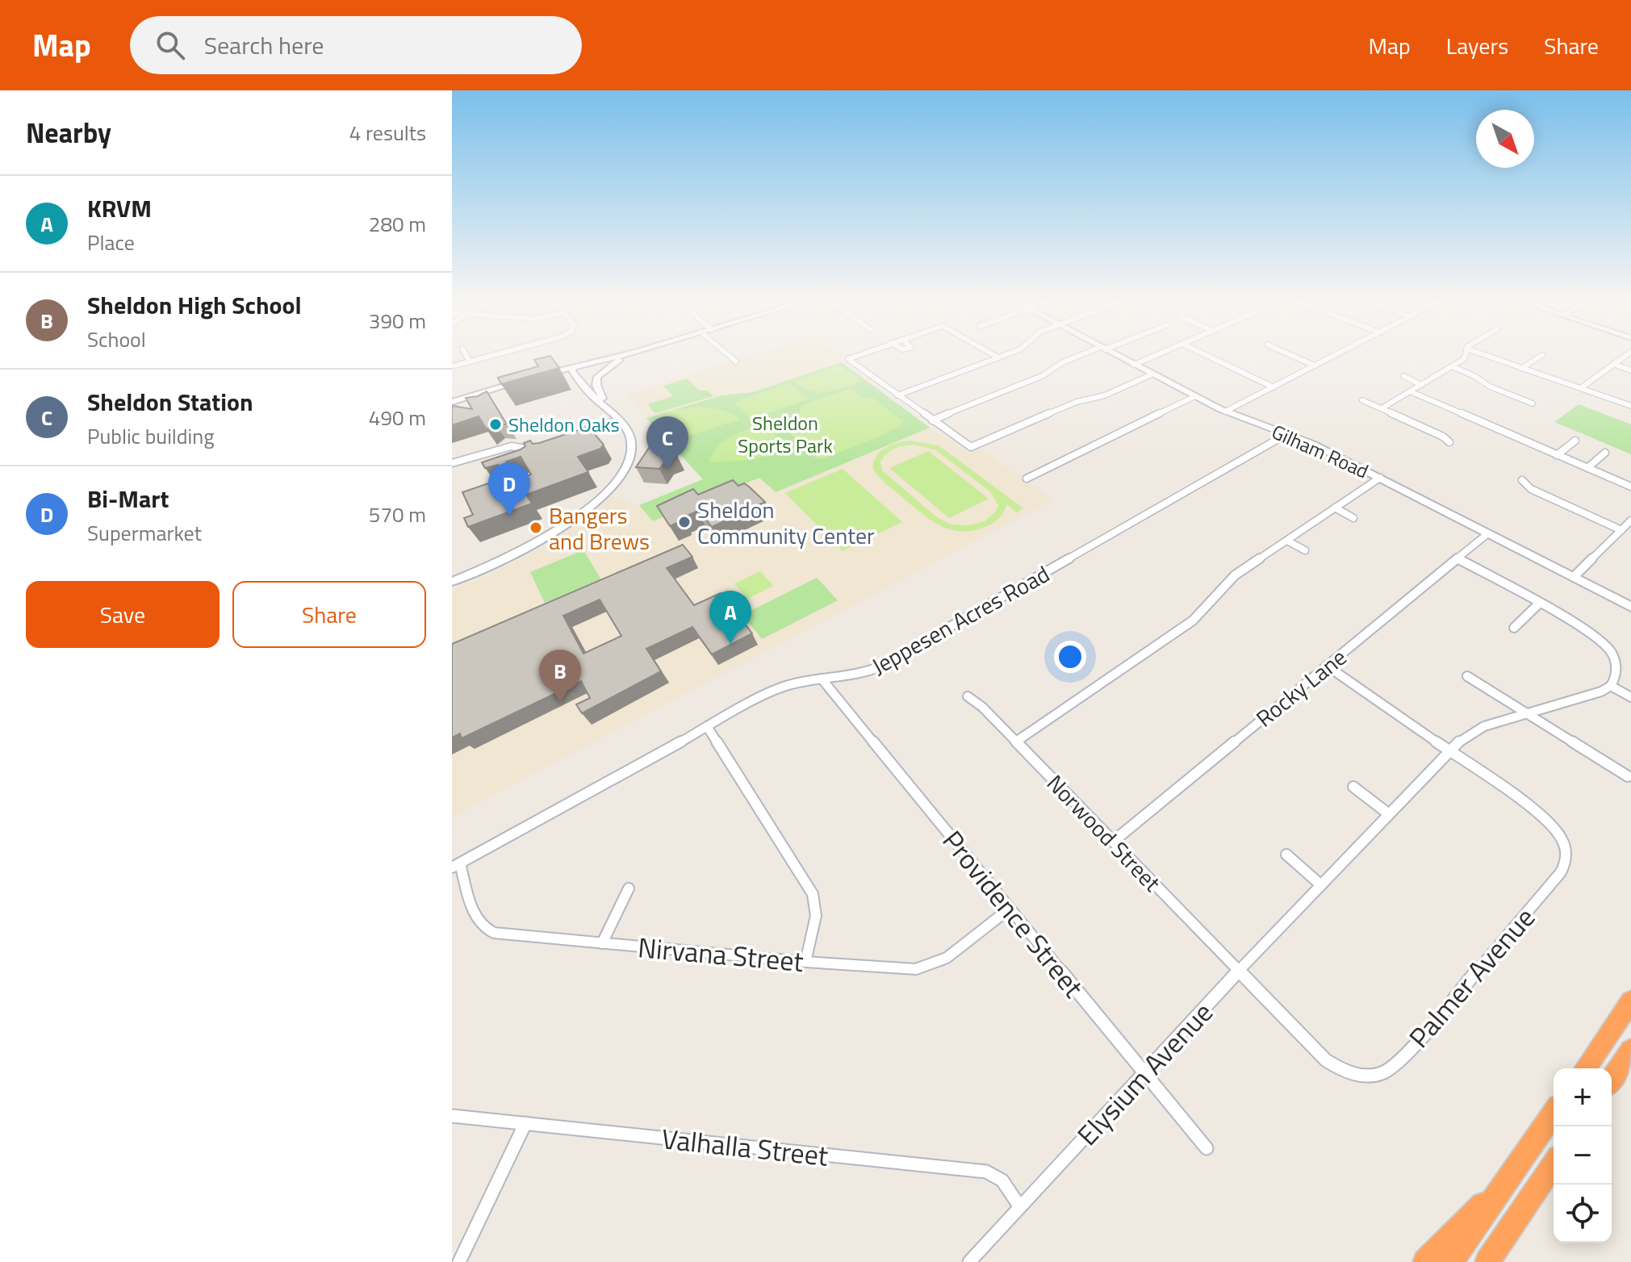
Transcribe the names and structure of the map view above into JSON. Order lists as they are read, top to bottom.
{
  "streets": {
    "street": [
      "Gilham Road",
      "Jeppesen Acres Road",
      "Rocky Lane",
      "Norwood Street",
      "Providence Street",
      "Nirvana Street",
      "Palmer Avenue",
      "Elysium Avenue",
      "Valhalla Street"
    ]
  },
  "crossings": [
    ["Gilham Road", "Jeppesen Acres Road"],
    ["Gilham Road", "Rocky Lane"],
    ["Jeppesen Acres Road", "Providence Street"],
    ["Jeppesen Acres Road", "Nirvana Street"],
    ["Rocky Lane", "Norwood Street"],
    ["Rocky Lane", "Palmer Avenue"],
    ["Norwood Street", "Palmer Avenue"],
    ["Norwood Street", "Elysium Avenue"],
    ["Providence Street", "Nirvana Street"],
    ["Providence Street", "Elysium Avenue"],
    ["Palmer Avenue", "Elysium Avenue"],
    ["Elysium Avenue", "Valhalla Street"]
  ],
  "parks": ["Sheldon Sports Park"],
  "places": ["Sheldon Oaks", "Sheldon Community Center", "Bangers and Brews"],
  "north": "bottom right",
  "page": {
    "header": "Map",
    "search": "Search here",
    "nav": ["Map", "Layers", "Share"],
    "heading": ["Nearby", "4 results"],
    "list": [
      {
        "mark": "A",
        "name": "KRVM",
        "note": "Place",
        "value": "280 m"
      },
      {
        "mark": "B",
        "name": "Sheldon High School",
        "note": "School",
        "value": "390 m"
      },
      {
        "mark": "C",
        "name": "Sheldon Station",
        "note": "Public building",
        "value": "490 m"
      },
      {
        "mark": "D",
        "name": "Bi-Mart",
        "note": "Supermarket",
        "value": "570 m"
      }
    ],
    "pins": [
      "C",
      "D",
      "A",
      "B"
    ],
    "buttons": ["Save", "Share"],
    "map_buttons": ["+", "−"]
  }
}
